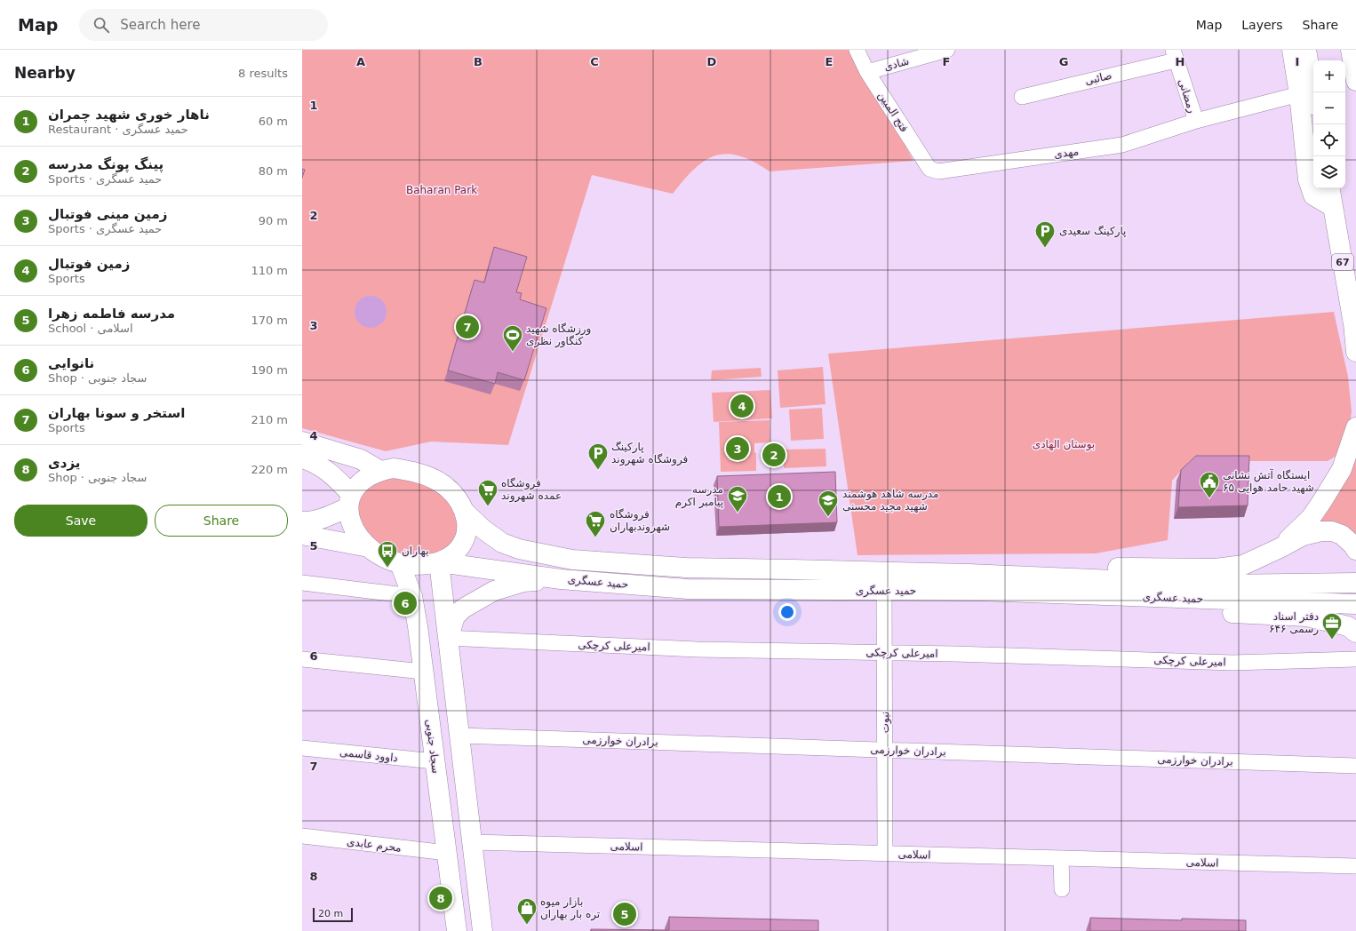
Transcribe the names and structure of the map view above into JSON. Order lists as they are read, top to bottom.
{
  "streets": {
    "main road": ["67", "حمید عسگری", "سجاد جنوبی"],
    "street": [
      "شادی",
      "صائبی",
      "رمضانی",
      "فتح المبین",
      "مهدی",
      "امیرعلی کرچکی",
      "نبوت",
      "برادران خوارزمی",
      "داوود قاسمی",
      "محرم عابدی",
      "اسلامی"
    ]
  },
  "crossings": [
    ["شادی", "فتح المبین"],
    ["صائبی", "رمضانی"],
    ["رمضانی", "مهدی"],
    ["فتح المبین", "مهدی"],
    ["حمید عسگری", "نبوت"],
    ["حمید عسگری", "سجاد جنوبی"],
    ["امیرعلی کرچکی", "نبوت"],
    ["نبوت", "برادران خوارزمی"],
    ["نبوت", "اسلامی"],
    ["سجاد جنوبی", "داوود قاسمی"],
    ["سجاد جنوبی", "محرم عابدی"]
  ],
  "parks": ["Baharan Park", "بوستان الهادی"],
  "places": {
    "parking": ["پارکینگ سعیدی", "پارکینگ فروشگاه شهروند"],
    "sports": ["ورزشگاه شهید کنگاور نظری"],
    "public building": ["ایستگاه آتش نشانی ۶۵ شهید حامد هوایی"],
    "supermarket": ["فروشگاه عمده شهروند", "فروشگاه شهروندبهاران"],
    "school or university": ["مدرسه پیامبر اکرم", "مدرسه شاهد هوشمند شهید مجید محسنی"],
    "bus stop": ["بهاران"],
    "office": ["دفتر اسناد رسمی ۶۴۶"],
    "shop": ["بازار میوه تره بار بهاران"]
  },
  "scale_bar": "20 m",
  "page": {
    "header": "Map",
    "search": "Search here",
    "nav": ["Map", "Layers", "Share"],
    "heading": ["Nearby", "8 results"],
    "map_buttons": ["+", "−"],
    "list": [
      {
        "mark": "1",
        "name": "ناهار خوری شهید چمران",
        "note": "Restaurant · حمید عسگری",
        "value": "60 m"
      },
      {
        "mark": "2",
        "name": "پینگ پونگ مدرسه",
        "note": "Sports · حمید عسگری",
        "value": "80 m"
      },
      {
        "mark": "3",
        "name": "زمین مینی فوتبال",
        "note": "Sports · حمید عسگری",
        "value": "90 m"
      },
      {
        "mark": "4",
        "name": "زمین فوتبال",
        "note": "Sports",
        "value": "110 m"
      },
      {
        "mark": "5",
        "name": "مدرسه فاطمه زهرا",
        "note": "School · اسلامی",
        "value": "170 m"
      },
      {
        "mark": "6",
        "name": "نانوایی",
        "note": "Shop · سجاد جنوبی",
        "value": "190 m"
      },
      {
        "mark": "7",
        "name": "استخر و سونا بهاران",
        "note": "Sports",
        "value": "210 m"
      },
      {
        "mark": "8",
        "name": "یزدی",
        "note": "Shop · سجاد جنوبی",
        "value": "220 m"
      }
    ],
    "pins": [
      "7",
      "4",
      "3",
      "2",
      "1",
      "6",
      "8",
      "5"
    ],
    "buttons": ["Save", "Share"],
    "scale": "20 m"
  },
  "grid": {
    "columns": [
      "A",
      "B",
      "C",
      "D",
      "E",
      "F",
      "G",
      "H",
      "I"
    ],
    "rows": [
      "1",
      "2",
      "3",
      "4",
      "5",
      "6",
      "7",
      "8"
    ]
  }
}
